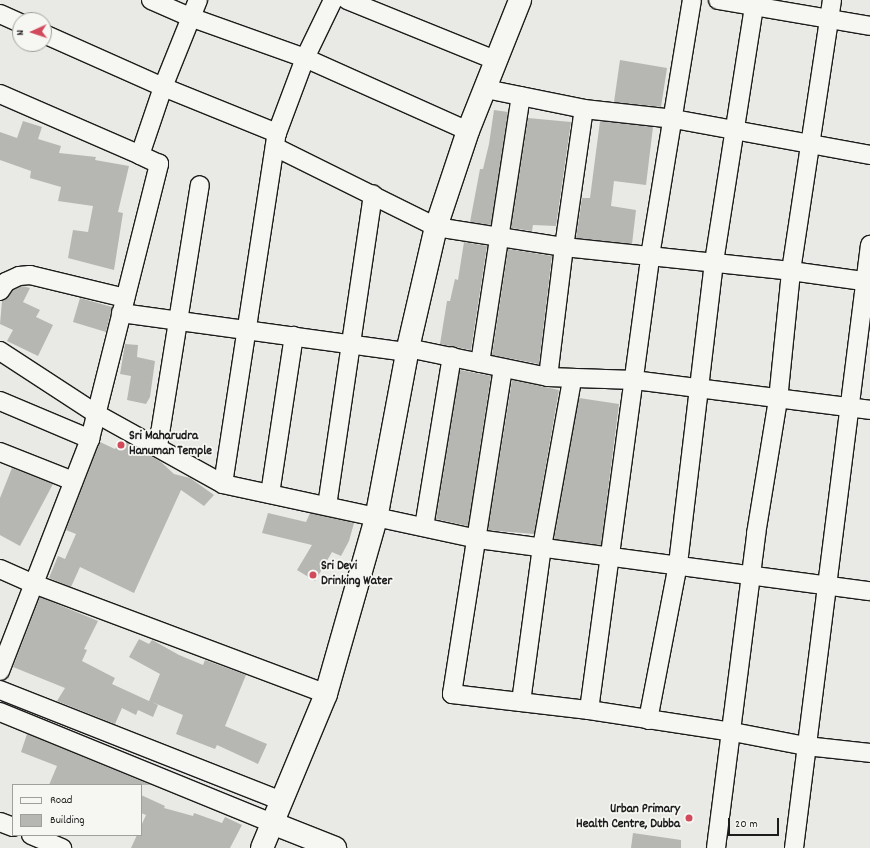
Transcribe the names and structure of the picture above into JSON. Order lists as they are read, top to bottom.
{
  "places": ["Sri Maharudra Hanuman Temple", "Sri Devi Drinking Water", "Urban Primary Health Centre, Dubba"],
  "legend": ["Road", "Building"],
  "scale_bar": "20 m",
  "north": "left"
}
